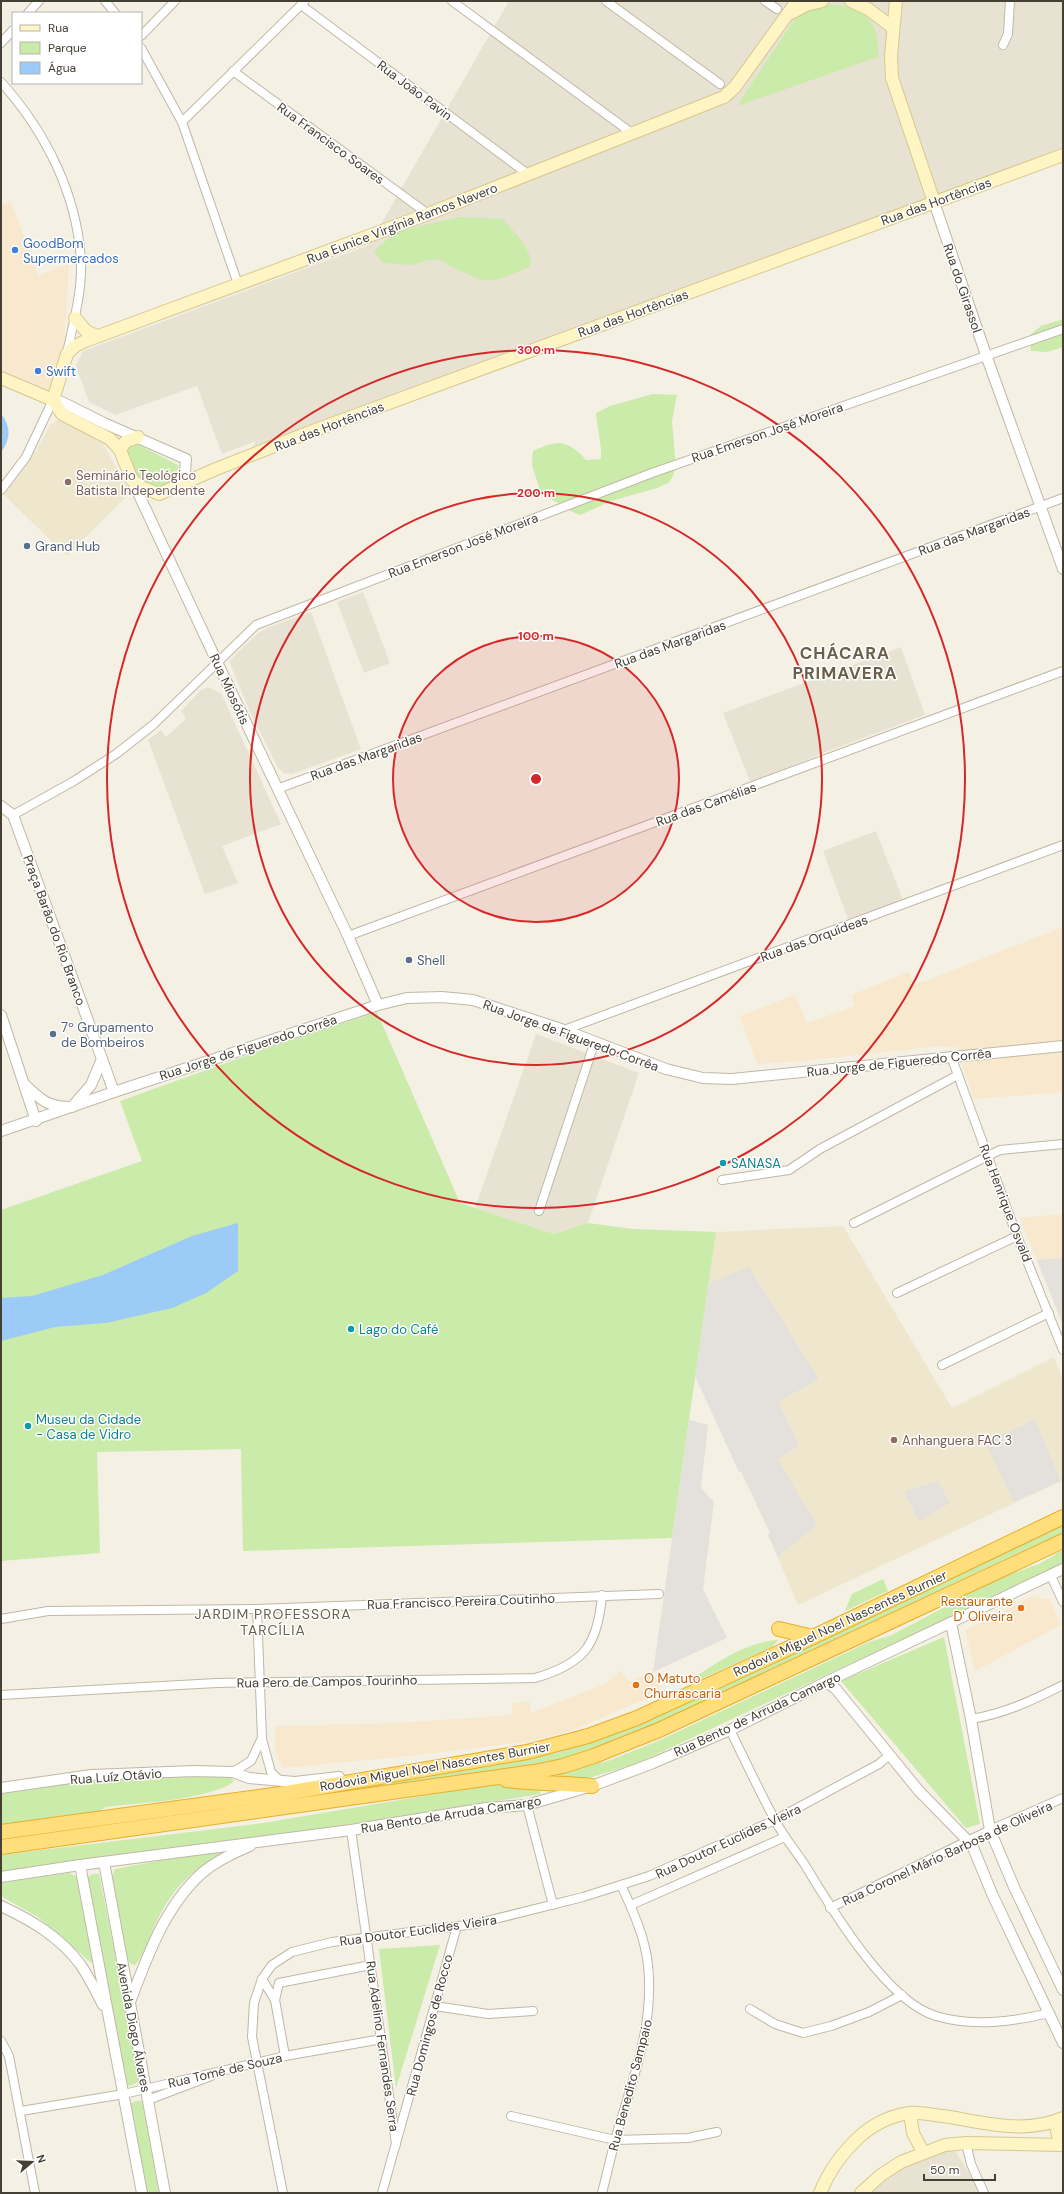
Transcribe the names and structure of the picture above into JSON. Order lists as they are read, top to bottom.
{
  "streets": {
    "highway": ["Rodovia Miguel Noel Nascentes Burnier"],
    "main road": [
      "Rua das Hortências",
      "Rua Eunice Virgínia Ramos Navero",
      "Rua do Girassol",
      "Rua Miosótis"
    ],
    "street": [
      "Rua João Pavin",
      "Rua Francisco Soares",
      "Rua Emerson José Moreira",
      "Rua das Margaridas",
      "Rua das Camélias",
      "Praça Barão do Rio Branco",
      "Rua das Orquídeas",
      "Rua Jorge de Figueredo Corrêa",
      "Rua Henrique Osvald",
      "Rua Francisco Pereira Coutinho",
      "Rua Pero de Campos Tourinho",
      "Rua Bento de Arruda Camargo",
      "Rua Luíz Otávio",
      "Rua Doutor Euclides Vieira",
      "Rua Coronel Mário Barbosa de Oliveira",
      "Rua Domingos de Rocco",
      "Avenida Diogo Álvares",
      "Rua Adelino Fernandes Serra",
      "Rua Tomé de Souza",
      "Rua Benedito Sampaio"
    ]
  },
  "crossings": [
    ["Rua João Pavin", "Rua Eunice Virgínia Ramos Navero"],
    ["Rua Francisco Soares", "Rua Eunice Virgínia Ramos Navero"],
    ["Rua das Hortências", "Rua do Girassol"],
    ["Rua das Hortências", "Rua Miosótis"],
    ["Rua do Girassol", "Rua Emerson José Moreira"],
    ["Rua do Girassol", "Rua das Margaridas"],
    ["Rua Emerson José Moreira", "Rua Miosótis"],
    ["Rua Emerson José Moreira", "Praça Barão do Rio Branco"],
    ["Rua das Margaridas", "Rua Miosótis"],
    ["Rua Miosótis", "Rua das Camélias"],
    ["Rua Miosótis", "Rua Jorge de Figueredo Corrêa"],
    ["Praça Barão do Rio Branco", "Rua Jorge de Figueredo Corrêa"],
    ["Rua das Orquídeas", "Rua Jorge de Figueredo Corrêa"],
    ["Rua Jorge de Figueredo Corrêa", "Rua Henrique Osvald"],
    ["Rua Francisco Pereira Coutinho", "Rua Pero de Campos Tourinho"],
    ["Rodovia Miguel Noel Nascentes Burnier", "Rua Luíz Otávio"],
    ["Rua Bento de Arruda Camargo", "Avenida Diogo Álvares"],
    ["Rua Bento de Arruda Camargo", "Rua Adelino Fernandes Serra"],
    ["Rua Doutor Euclides Vieira", "Rua Domingos de Rocco"],
    ["Rua Doutor Euclides Vieira", "Rua Adelino Fernandes Serra"],
    ["Rua Doutor Euclides Vieira", "Rua Tomé de Souza"],
    ["Rua Doutor Euclides Vieira", "Rua Benedito Sampaio"],
    ["Rua Domingos de Rocco", "Rua Adelino Fernandes Serra"],
    ["Avenida Diogo Álvares", "Rua Tomé de Souza"],
    ["Rua Adelino Fernandes Serra", "Rua Tomé de Souza"]
  ],
  "districts": ["CHÁCARA PRIMAVERA", "JARDIM PROFESSORA TARCÍLIA"],
  "places": [
    "GoodBom Supermercados",
    "Swift",
    "Seminário Teológico Batista Independente",
    "Grand Hub",
    "Shell",
    "7º Grupamento de Bombeiros",
    "SANASA",
    "Lago do Café",
    "Museu da Cidade - Casa de Vidro",
    "Anhanguera FAC 3",
    "Restaurante D' Oliveira",
    "O Matuto Churrascaria"
  ],
  "legend": ["Rua", "Parque", "Água"],
  "scale_bar": "50 m",
  "north": "right",
  "rings": ["300 m", "200 m", "100 m"]
}
